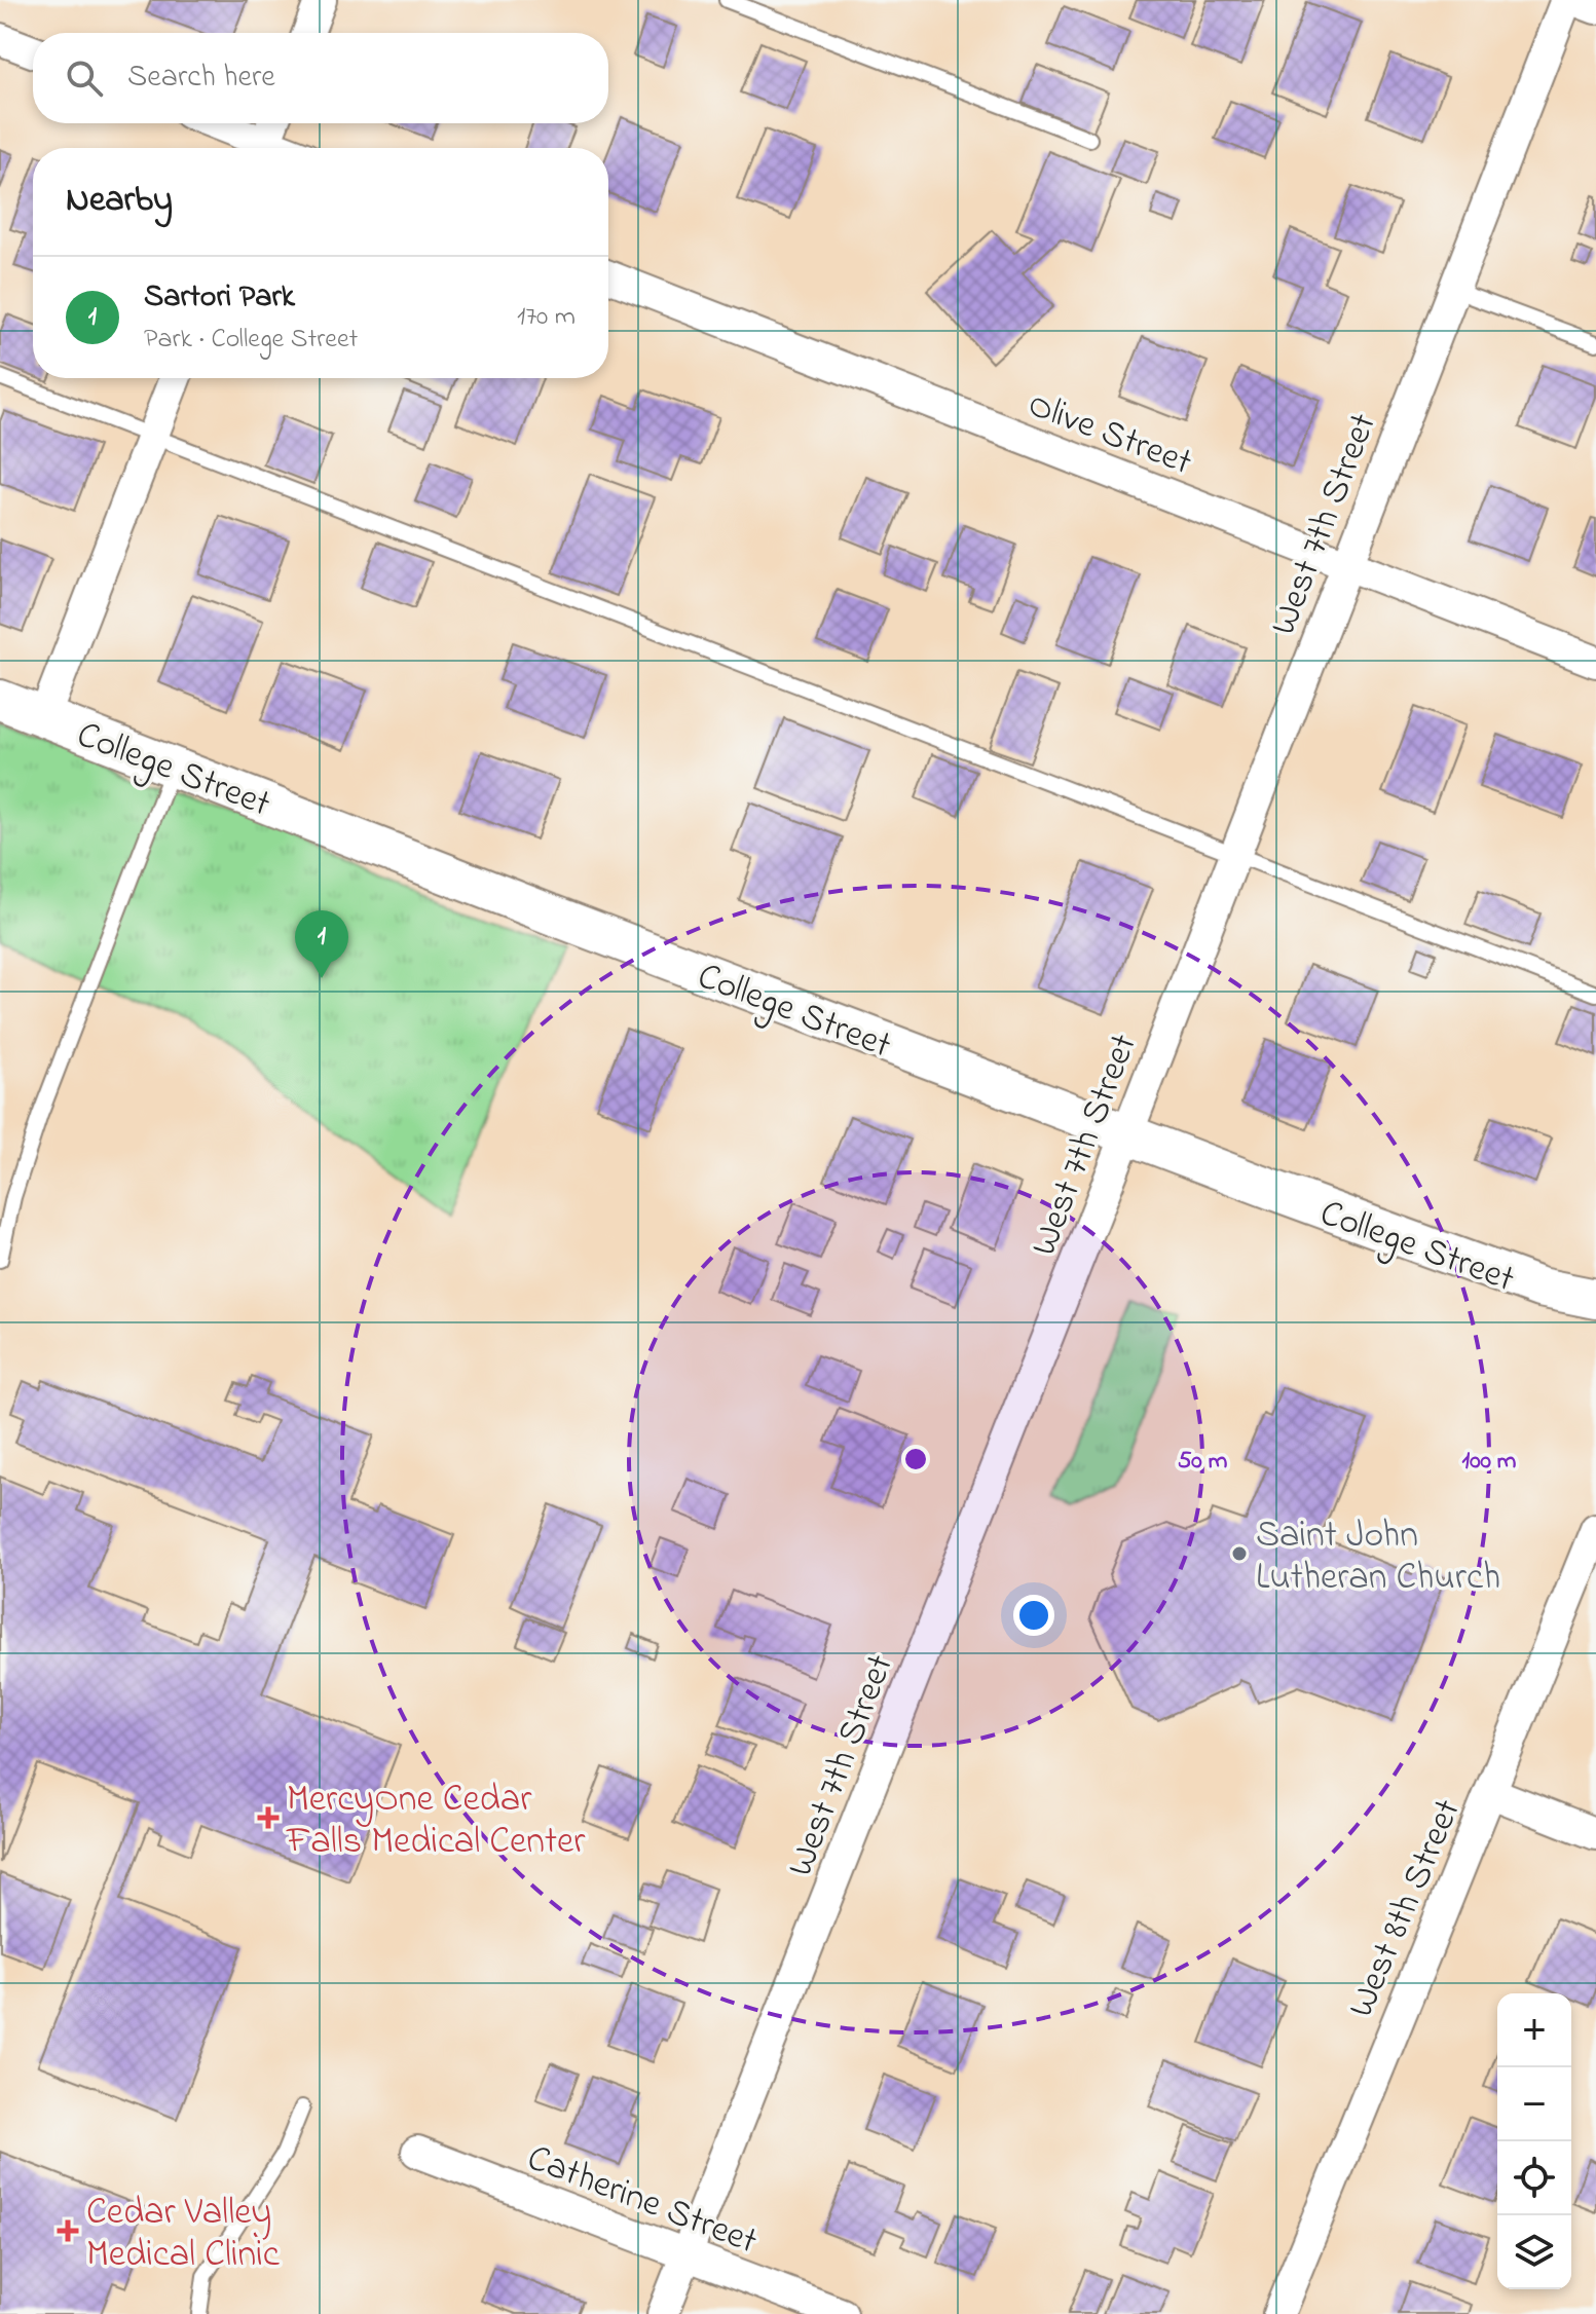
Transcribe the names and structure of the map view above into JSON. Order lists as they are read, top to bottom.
{
  "streets": {
    "street": [
      "Olive Street",
      "West 7th Street",
      "College Street",
      "West 8th Street",
      "Catherine Street"
    ]
  },
  "crossings": [
    ["Olive Street", "West 7th Street"],
    ["West 7th Street", "College Street"],
    ["West 7th Street", "Catherine Street"]
  ],
  "places": {
    "other": ["Saint John Lutheran Church"],
    "health": ["MercyOne Cedar Falls Medical Center", "Cedar Valley Medical Clinic"]
  },
  "page": {
    "search": "Search here",
    "heading": "Nearby",
    "list": [
      {
        "mark": "1",
        "name": "Sartori Park",
        "note": "Park · College Street",
        "value": "170 m"
      }
    ],
    "pins": "1",
    "map_buttons": ["+", "−"]
  },
  "rings": ["50 m", "100 m"]
}
